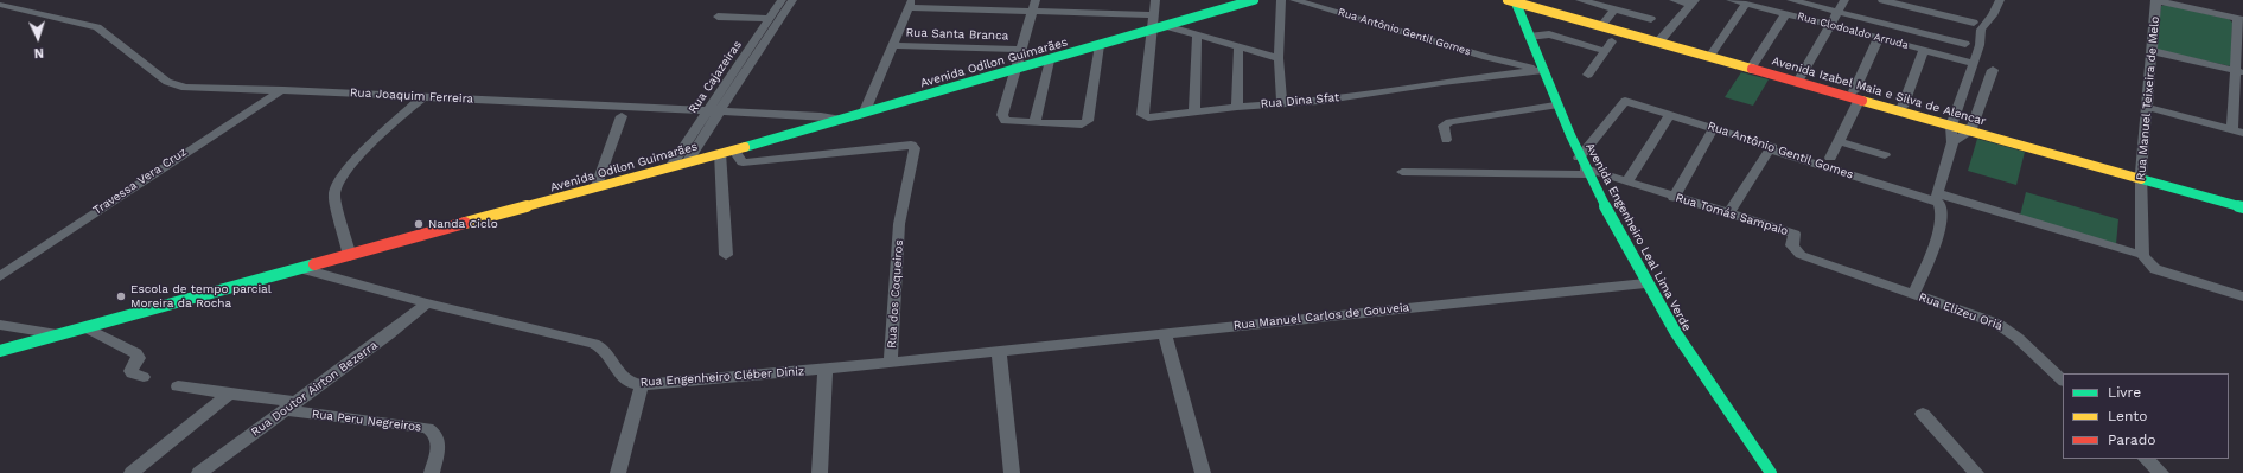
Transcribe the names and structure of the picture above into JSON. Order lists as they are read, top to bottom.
{
  "streets": {
    "street": [
      "Rua Clodoaldo Arruda",
      "Rua Antônio Gentil Gomes",
      "Rua Santa Branca",
      "Avenida Odilon Guimarães",
      "Rua Cajazeiras",
      "Avenida Izabel Maia e Silva de Alencar",
      "Rua Joaquim Ferreira",
      "Rua Manuel Teixeira de Melo",
      "Rua Dina Sfat",
      "Travessa Vera Cruz",
      "Rua Tomás Sampaio",
      "Avenida Engenheiro Leal Lima Verde",
      "Rua dos Coqueiros",
      "Rua Elizeu Oriá",
      "Rua Manuel Carlos de Gouveia",
      "Rua Engenheiro Cléber Diniz",
      "Rua Doutor Airton Bezerra",
      "Rua Peru Negreiros"
    ]
  },
  "crossings": [
    ["Rua Clodoaldo Arruda", "Rua Elizeu Oriá"],
    ["Rua Antônio Gentil Gomes", "Rua Manuel Teixeira de Melo"],
    ["Rua Antônio Gentil Gomes", "Rua Dina Sfat"],
    ["Rua Antônio Gentil Gomes", "Rua Tomás Sampaio"],
    ["Rua Antônio Gentil Gomes", "Avenida Engenheiro Leal Lima Verde"],
    ["Rua Antônio Gentil Gomes", "Rua Elizeu Oriá"],
    ["Avenida Odilon Guimarães", "Rua Cajazeiras"],
    ["Avenida Odilon Guimarães", "Rua Joaquim Ferreira"],
    ["Avenida Odilon Guimarães", "Rua Dina Sfat"],
    ["Avenida Odilon Guimarães", "Rua dos Coqueiros"],
    ["Avenida Odilon Guimarães", "Rua Engenheiro Cléber Diniz"],
    ["Rua Cajazeiras", "Rua Joaquim Ferreira"],
    ["Avenida Izabel Maia e Silva de Alencar", "Rua Manuel Teixeira de Melo"],
    ["Avenida Izabel Maia e Silva de Alencar", "Avenida Engenheiro Leal Lima Verde"],
    ["Avenida Izabel Maia e Silva de Alencar", "Rua Elizeu Oriá"],
    ["Rua Joaquim Ferreira", "Travessa Vera Cruz"],
    ["Rua Dina Sfat", "Avenida Engenheiro Leal Lima Verde"],
    ["Rua Tomás Sampaio", "Avenida Engenheiro Leal Lima Verde"],
    ["Rua Tomás Sampaio", "Rua Elizeu Oriá"],
    ["Avenida Engenheiro Leal Lima Verde", "Rua Manuel Carlos de Gouveia"],
    ["Rua dos Coqueiros", "Rua Engenheiro Cléber Diniz"],
    ["Rua Manuel Carlos de Gouveia", "Rua Engenheiro Cléber Diniz"],
    ["Rua Engenheiro Cléber Diniz", "Rua Doutor Airton Bezerra"],
    ["Rua Doutor Airton Bezerra", "Rua Peru Negreiros"]
  ],
  "places": ["Nanda Ciclo", "Escola de tempo parcial Moreira da Rocha"],
  "legend": ["Livre", "Lento", "Parado"],
  "north": "bottom"
}
